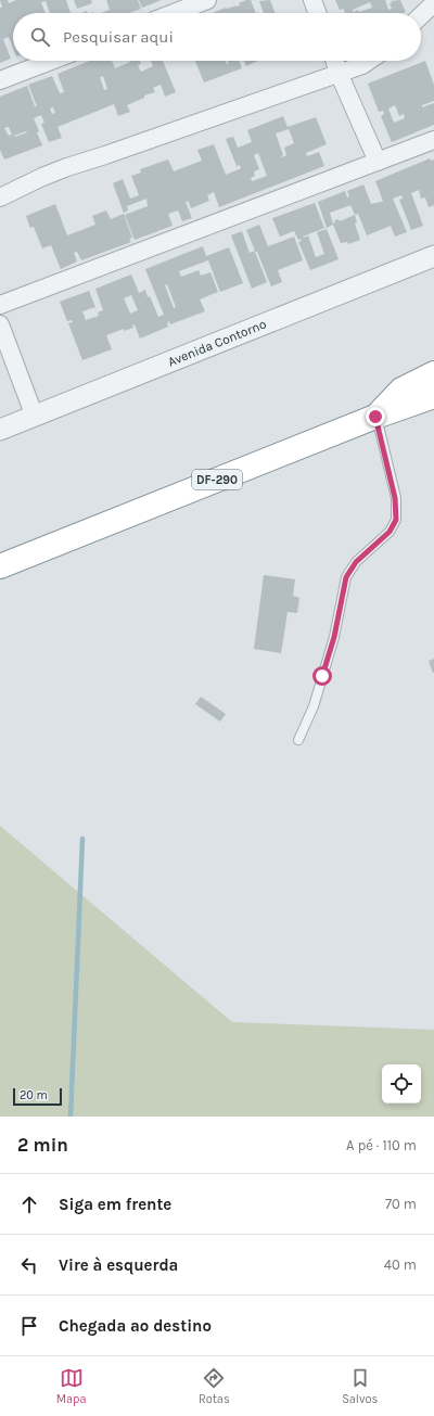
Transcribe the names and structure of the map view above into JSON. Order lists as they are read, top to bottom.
{
  "streets": {
    "highway": ["DF-290"],
    "street": ["Avenida Contorno"]
  },
  "scale_bar": "20 m",
  "page": {
    "search": "Pesquisar aqui",
    "scale": "20 m",
    "heading": ["2 min", "A pé · 110 m"],
    "list": [
      ["Siga em frente", "70 m"],
      ["Vire à esquerda", "40 m"],
      "Chegada ao destino"
    ],
    "nav": ["Mapa", "Rotas", "Salvos"]
  }
}
